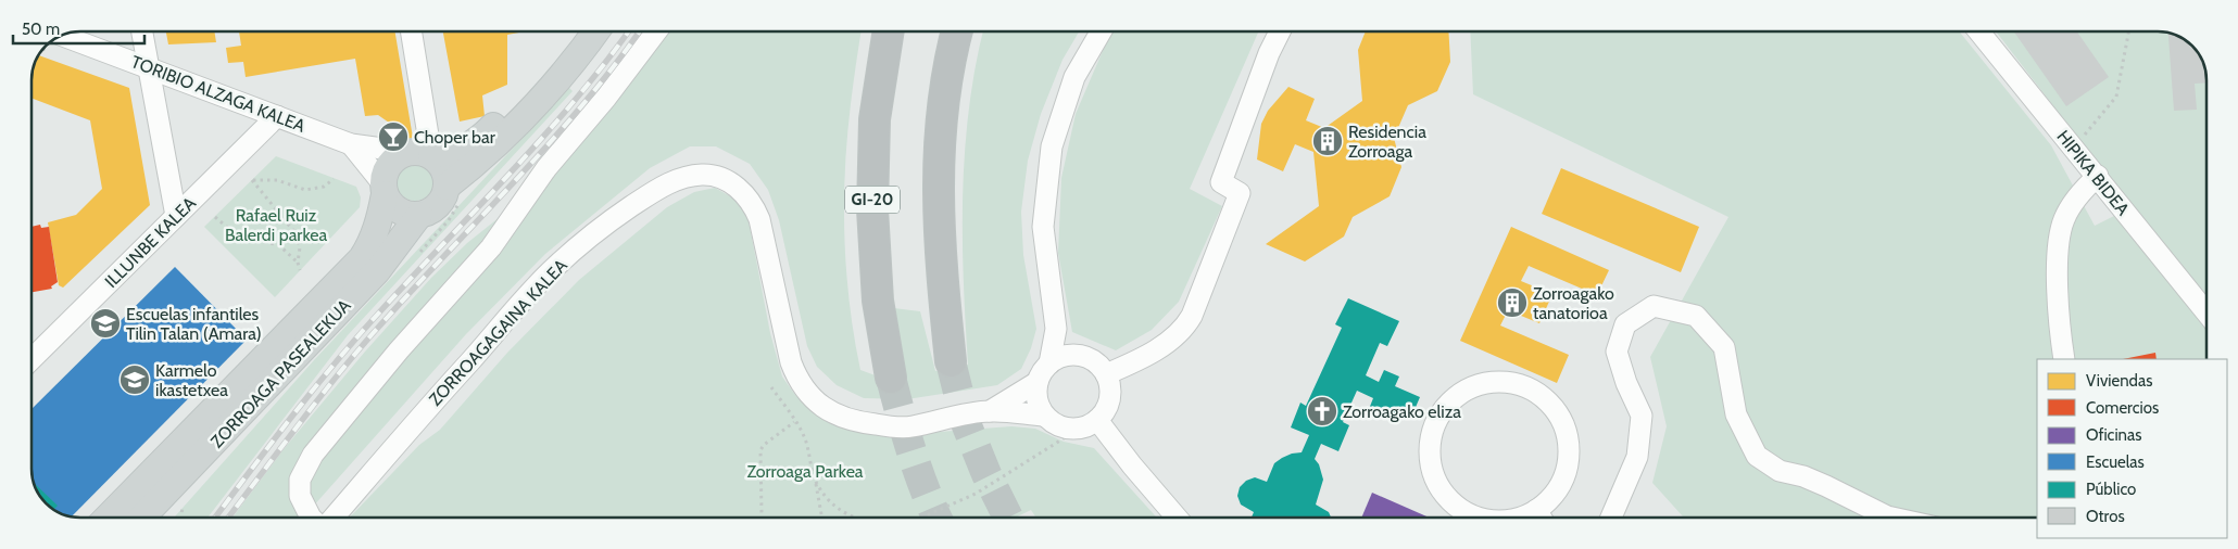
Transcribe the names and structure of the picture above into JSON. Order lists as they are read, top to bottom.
{
  "streets": {
    "highway": ["GI-20"],
    "main road": ["ZORROAGA PASEALEKUA"],
    "street": [
      "TORIBIO ALZAGA KALEA",
      "HIPIKA BIDEA",
      "ILLUNBE KALEA",
      "ZORROAGAGAINA KALEA"
    ]
  },
  "crossings": [
    ["TORIBIO ALZAGA KALEA", "ILLUNBE KALEA"],
    ["TORIBIO ALZAGA KALEA", "ZORROAGA PASEALEKUA"]
  ],
  "parks": ["Rafael Ruiz Balerdi parkea", "Zorroaga Parkea"],
  "places": {
    "bar": ["Choper bar"],
    "building": ["Residencia Zorroaga", "Zorroagako tanatorioa"],
    "school or university": ["Escuelas infantiles Tilin Talan (Amara)", "Karmelo ikastetxea"],
    "church": ["Zorroagako eliza"]
  },
  "legend": [
    "Viviendas",
    "Comercios",
    "Oficinas",
    "Escuelas",
    "Público",
    "Otros"
  ],
  "scale_bar": "50 m"
}
